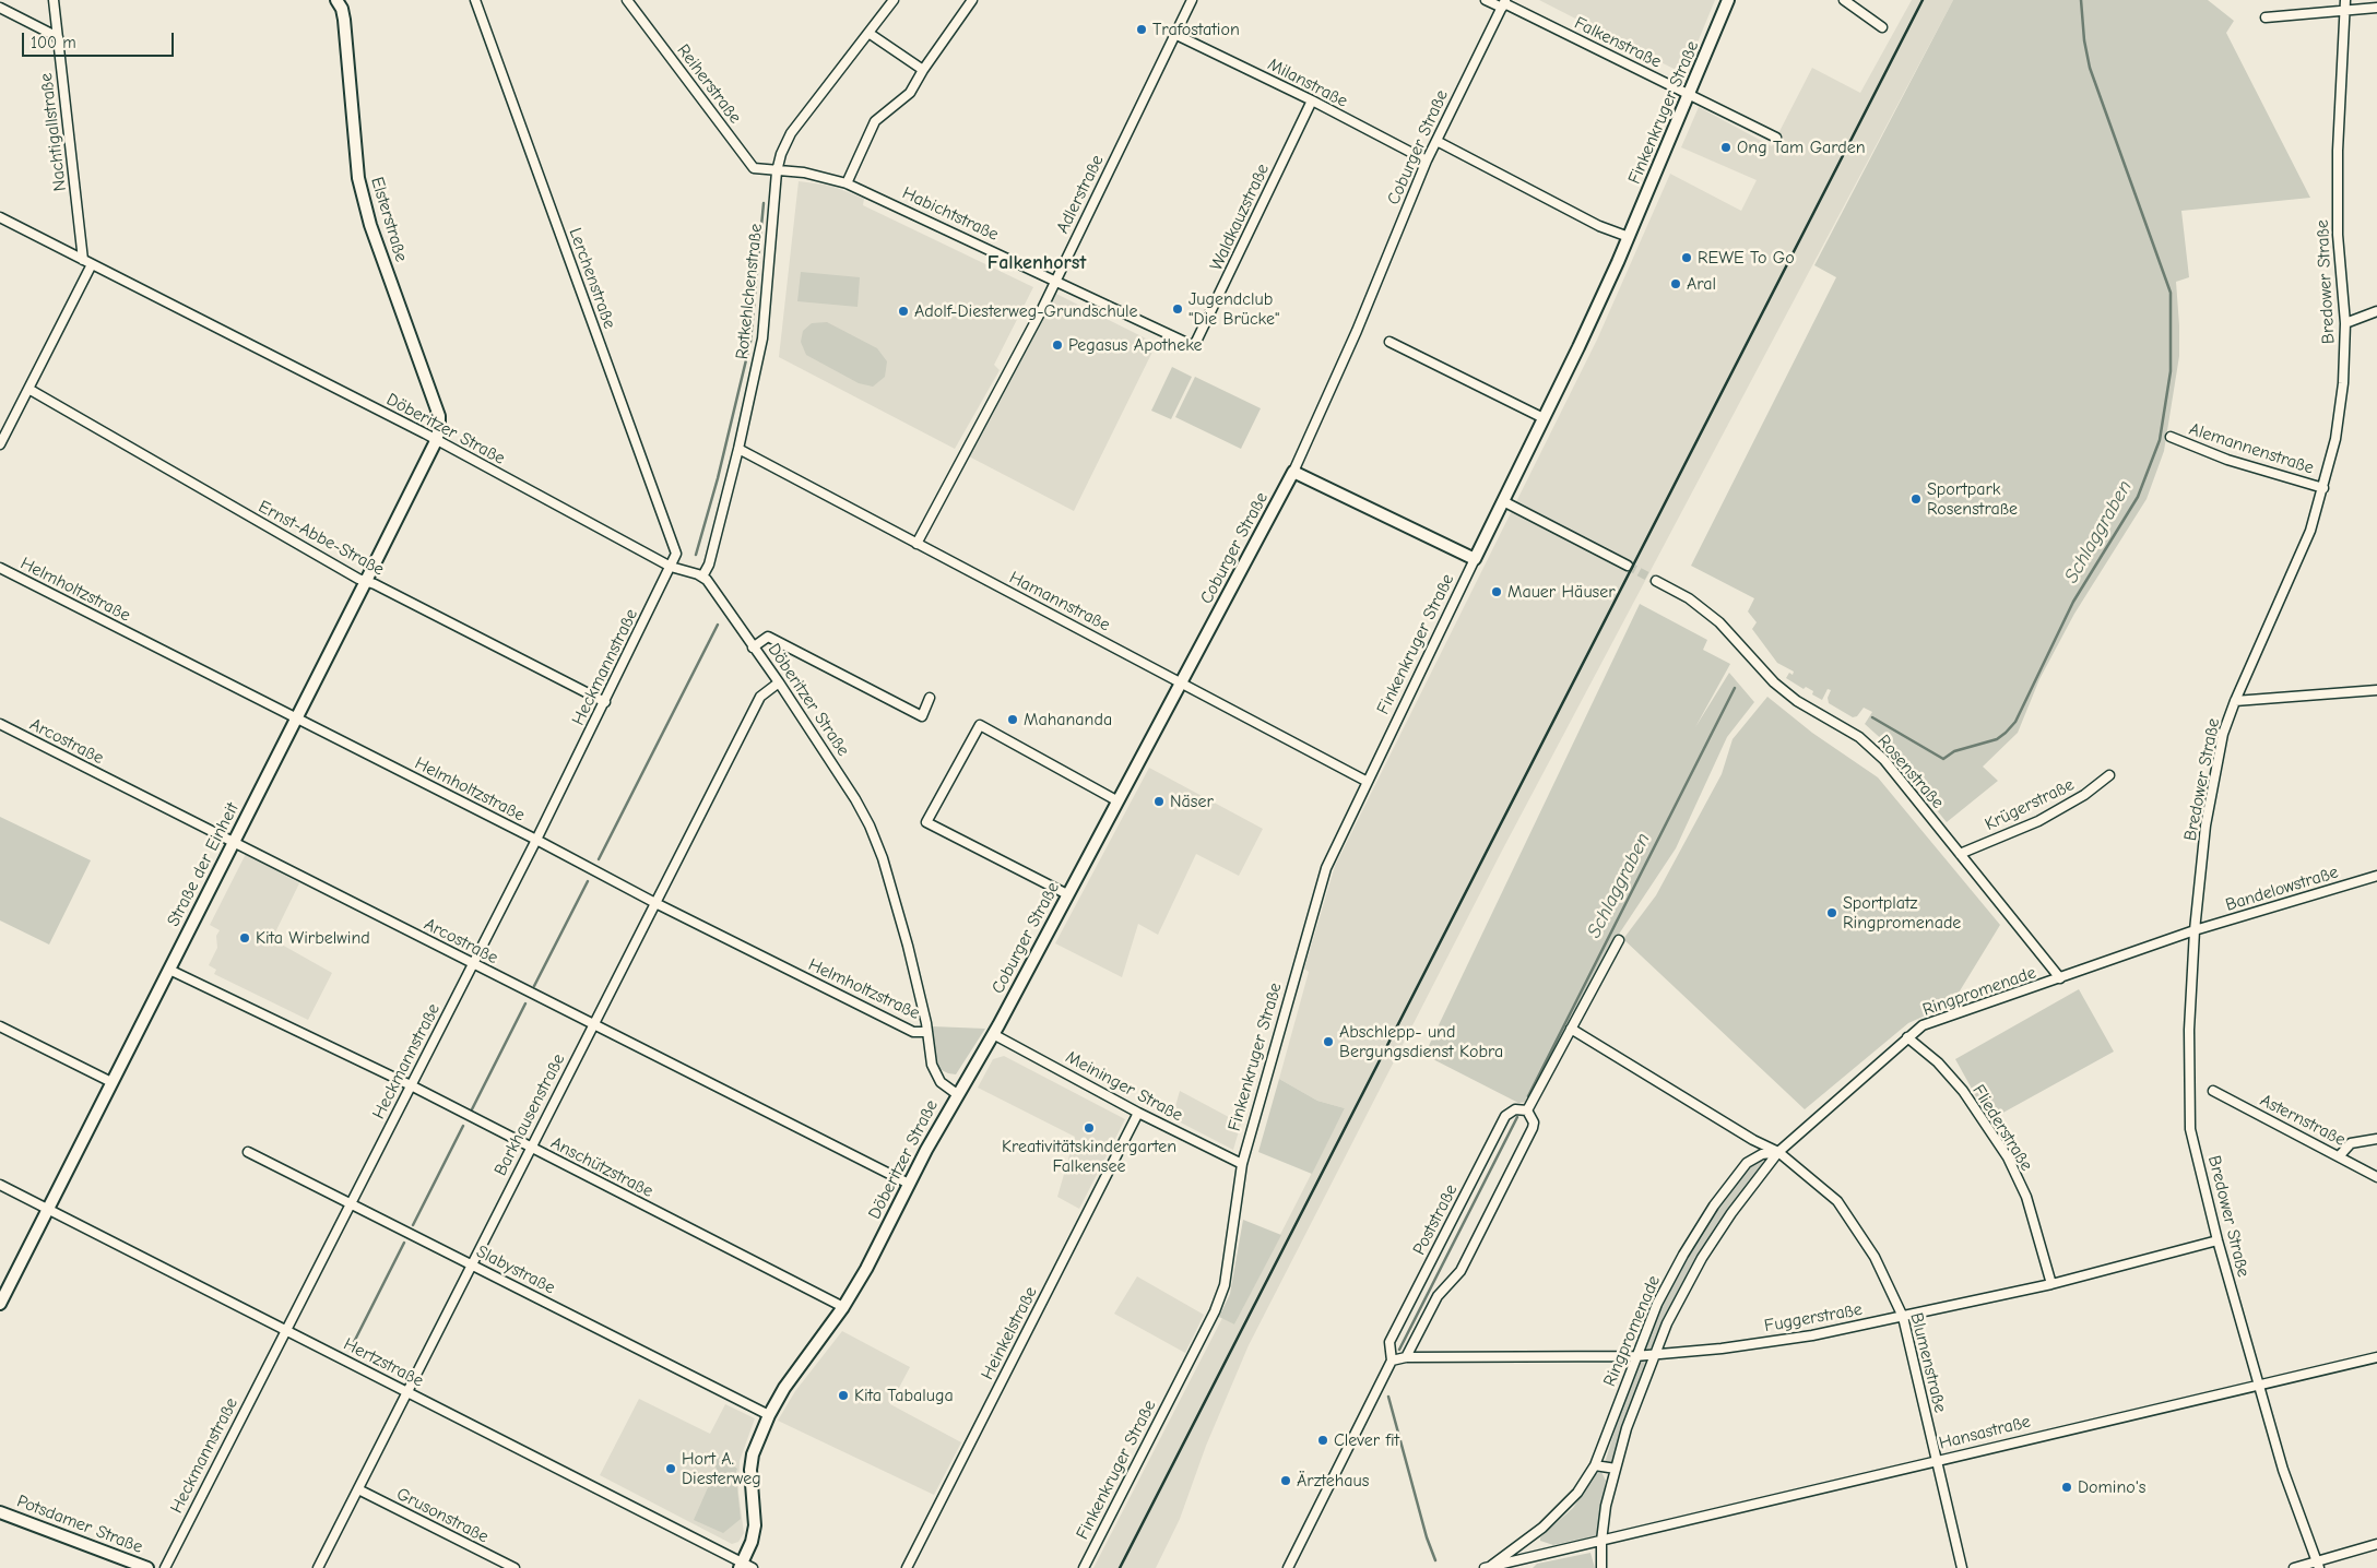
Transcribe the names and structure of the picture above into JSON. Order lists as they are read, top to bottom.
{
  "streets": {
    "street": [
      "Falkenstraße",
      "Milanstraße",
      "Reiherstraße",
      "Finkenkruger Straße",
      "Nachtigallstraße",
      "Coburger Straße",
      "Adlerstraße",
      "Habichtstraße",
      "Waldkauzstraße",
      "Elsterstraße",
      "Lerchenstraße",
      "Bredower Straße",
      "Rotkehlchenstraße",
      "Döberitzer Straße",
      "Alemannenstraße",
      "Ernst-Abbe-Straße",
      "Helmholtzstraße",
      "Hamannstraße",
      "Heckmannstraße",
      "Arcostraße",
      "Rosenstraße",
      "Krügerstraße",
      "Straße der Einheit",
      "Bandelowstraße",
      "Ringpromenade",
      "Meininger Straße",
      "Barkhausenstraße",
      "Asternstraße",
      "Fliederstraße",
      "Anschützstraße",
      "Poststraße",
      "Slabystraße",
      "Fuggerstraße",
      "Heinkelstraße",
      "Hertzstraße",
      "Blumenstraße",
      "Hansastraße",
      "Grusonstraße",
      "Potsdamer Straße"
    ]
  },
  "crossings": [
    ["Falkenstraße", "Finkenkruger Straße"],
    ["Falkenstraße", "Coburger Straße"],
    ["Milanstraße", "Coburger Straße"],
    ["Milanstraße", "Adlerstraße"],
    ["Milanstraße", "Waldkauzstraße"],
    ["Reiherstraße", "Habichtstraße"],
    ["Reiherstraße", "Rotkehlchenstraße"],
    ["Finkenkruger Straße", "Coburger Straße"],
    ["Finkenkruger Straße", "Hamannstraße"],
    ["Finkenkruger Straße", "Meininger Straße"],
    ["Nachtigallstraße", "Döberitzer Straße"],
    ["Coburger Straße", "Döberitzer Straße"],
    ["Coburger Straße", "Hamannstraße"],
    ["Coburger Straße", "Meininger Straße"],
    ["Adlerstraße", "Habichtstraße"],
    ["Adlerstraße", "Hamannstraße"],
    ["Habichtstraße", "Waldkauzstraße"],
    ["Habichtstraße", "Rotkehlchenstraße"],
    ["Elsterstraße", "Döberitzer Straße"],
    ["Elsterstraße", "Straße der Einheit"],
    ["Lerchenstraße", "Döberitzer Straße"],
    ["Lerchenstraße", "Heckmannstraße"],
    ["Bredower Straße", "Alemannenstraße"],
    ["Bredower Straße", "Bandelowstraße"],
    ["Bredower Straße", "Ringpromenade"],
    ["Bredower Straße", "Fuggerstraße"],
    ["Bredower Straße", "Hansastraße"],
    ["Rotkehlchenstraße", "Döberitzer Straße"],
    ["Rotkehlchenstraße", "Hamannstraße"],
    ["Döberitzer Straße", "Helmholtzstraße"],
    ["Döberitzer Straße", "Heckmannstraße"],
    ["Döberitzer Straße", "Arcostraße"],
    ["Döberitzer Straße", "Straße der Einheit"],
    ["Döberitzer Straße", "Barkhausenstraße"],
    ["Döberitzer Straße", "Anschützstraße"],
    ["Döberitzer Straße", "Slabystraße"],
    ["Döberitzer Straße", "Hertzstraße"],
    ["Ernst-Abbe-Straße", "Heckmannstraße"],
    ["Ernst-Abbe-Straße", "Straße der Einheit"],
    ["Helmholtzstraße", "Heckmannstraße"],
    ["Helmholtzstraße", "Straße der Einheit"],
    ["Helmholtzstraße", "Barkhausenstraße"],
    ["Heckmannstraße", "Arcostraße"],
    ["Heckmannstraße", "Anschützstraße"],
    ["Heckmannstraße", "Slabystraße"],
    ["Heckmannstraße", "Hertzstraße"],
    ["Arcostraße", "Straße der Einheit"],
    ["Arcostraße", "Barkhausenstraße"],
    ["Rosenstraße", "Krügerstraße"],
    ["Rosenstraße", "Ringpromenade"],
    ["Straße der Einheit", "Anschützstraße"],
    ["Straße der Einheit", "Hertzstraße"],
    ["Bandelowstraße", "Ringpromenade"],
    ["Ringpromenade", "Fliederstraße"],
    ["Ringpromenade", "Fuggerstraße"],
    ["Ringpromenade", "Blumenstraße"],
    ["Ringpromenade", "Hansastraße"],
    ["Meininger Straße", "Heinkelstraße"],
    ["Barkhausenstraße", "Anschützstraße"],
    ["Barkhausenstraße", "Slabystraße"],
    ["Barkhausenstraße", "Hertzstraße"],
    ["Barkhausenstraße", "Grusonstraße"],
    ["Fliederstraße", "Fuggerstraße"],
    ["Fuggerstraße", "Blumenstraße"],
    ["Blumenstraße", "Hansastraße"]
  ],
  "districts": ["Falkenhorst"],
  "water": ["Schlaggraben"],
  "places": [
    "Trafostation",
    "Ong Tam Garden",
    "REWE To Go",
    "Aral",
    "Jugendclub \"Die Brücke\"",
    "Adolf-Diesterweg-Grundschule",
    "Pegasus Apotheke",
    "Sportpark Rosenstraße",
    "Mauer Häuser",
    "Mahananda",
    "Näser",
    "Sportplatz Ringpromenade",
    "Kita Wirbelwind",
    "Abschlepp- und Bergungsdienst Kobra",
    "Kreativitätskindergarten Falkensee",
    "Kita Tabaluga",
    "Clever fit",
    "Hort A. Diesterweg",
    "Ärztehaus",
    "Domino's"
  ],
  "scale_bar": "100 m"
}
